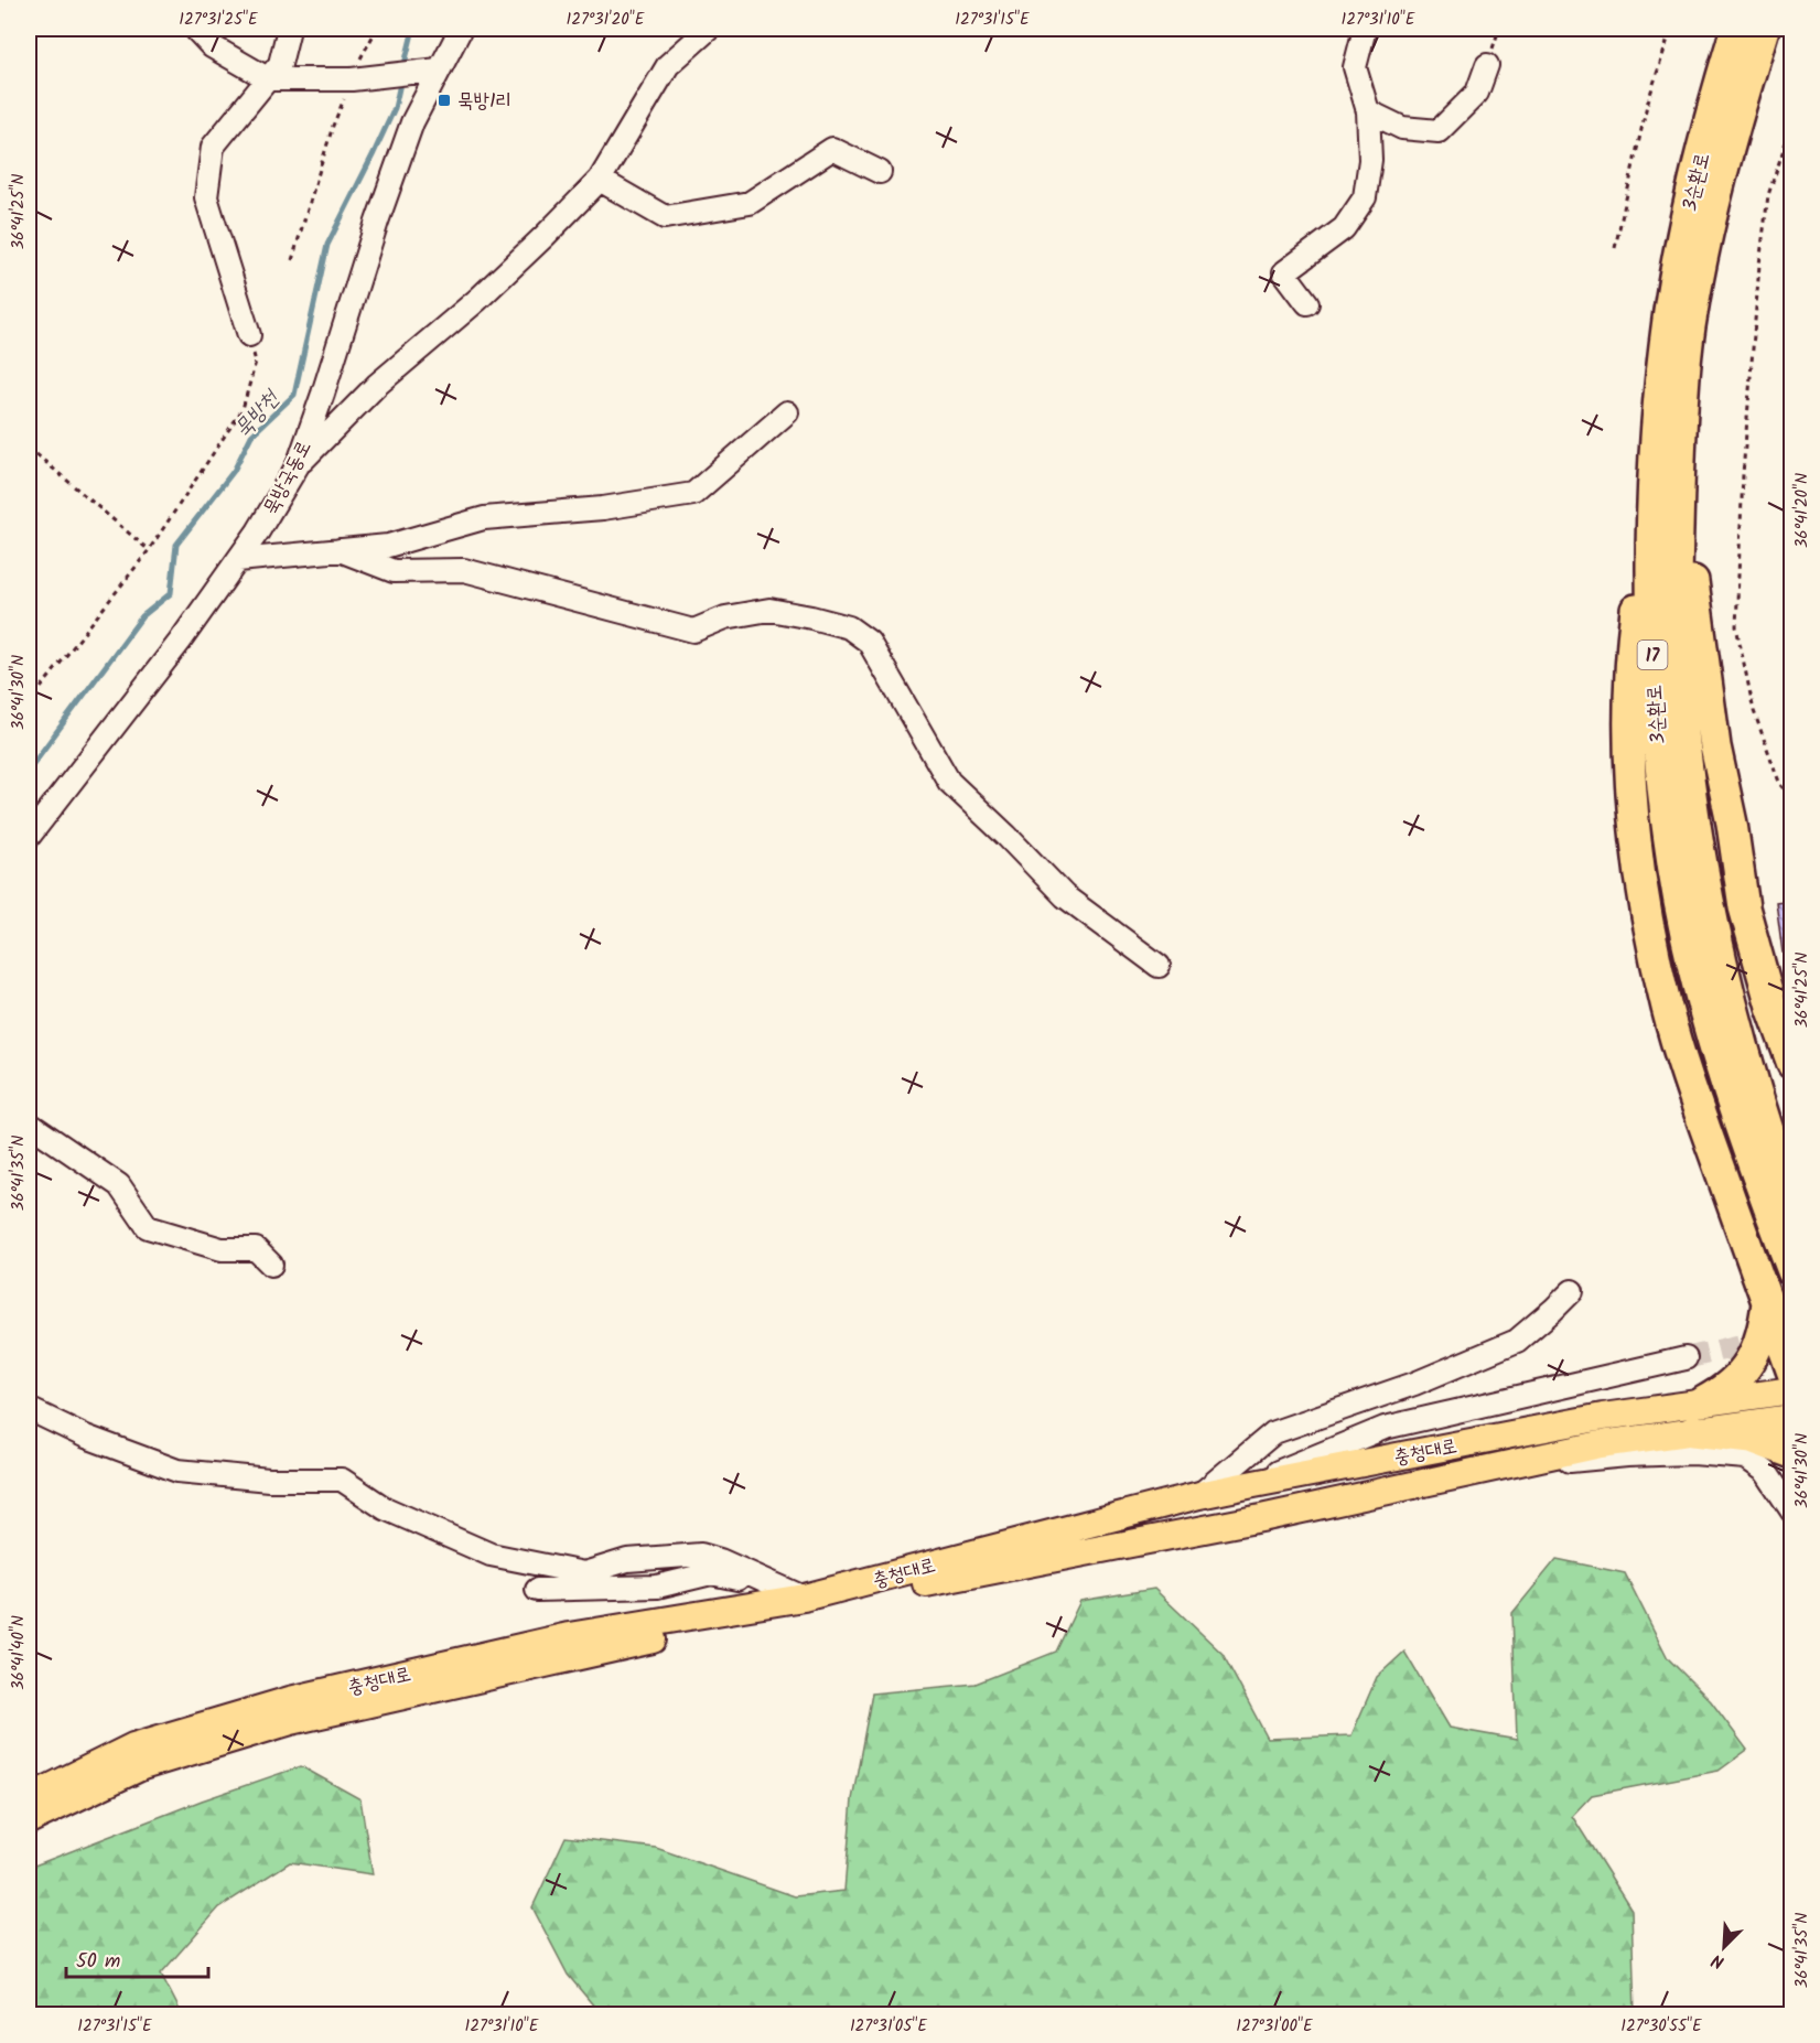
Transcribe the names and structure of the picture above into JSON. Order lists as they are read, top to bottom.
{
  "streets": {
    "highway": ["3순환로", "17"],
    "main road": ["충청대로"],
    "street": ["묵방국동로"]
  },
  "water": ["묵방천"],
  "places": {
    "transit": ["묵방1리"]
  },
  "scale_bar": "50 m",
  "north": "bottom left",
  "coordinates": [
    "127°31'25\"E",
    "127°31'20\"E",
    "127°31'15\"E",
    "127°31'10\"E",
    "36°41'25\"N",
    "36°41'20\"N",
    "36°41'30\"N",
    "36°41'35\"N",
    "36°41'40\"N",
    "127°31'05\"E",
    "127°31'00\"E",
    "127°30'55\"E"
  ]
}
